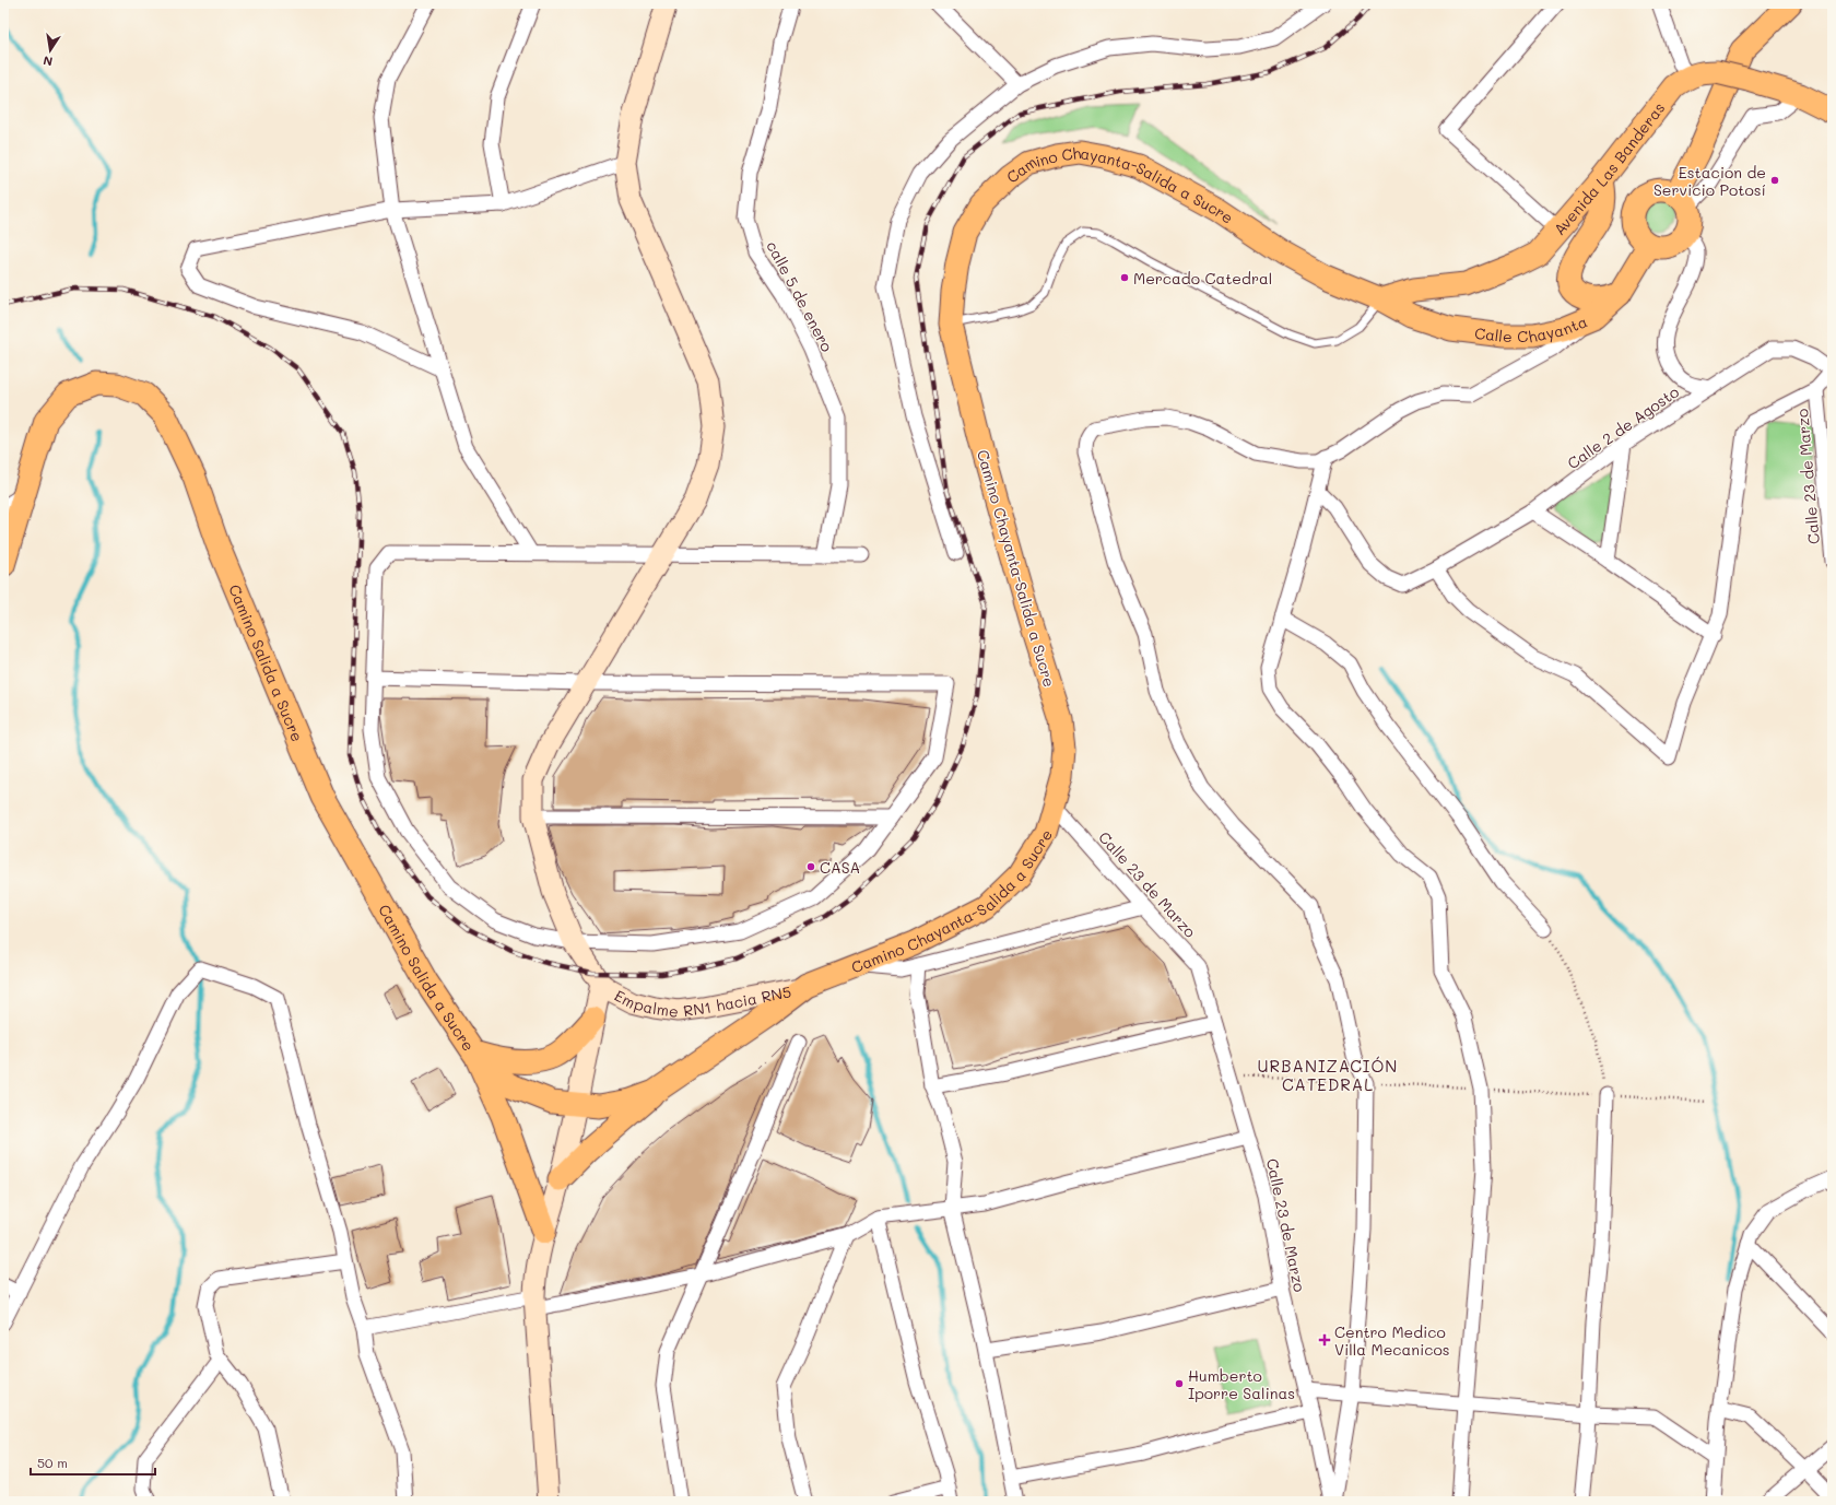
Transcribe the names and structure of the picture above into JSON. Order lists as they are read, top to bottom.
{
  "streets": {
    "main road": [
      "Avenida Las Banderas",
      "Camino Chayanta-Salida a Sucre",
      "Calle Chayanta",
      "Camino Salida a Sucre",
      "Empalme RN1 hacia RN5"
    ],
    "street": ["calle 5 de enero", "Calle 2 de Agosto", "Calle 23 de Marzo"]
  },
  "crossings": [
    ["Avenida Las Banderas", "Camino Chayanta-Salida a Sucre"],
    ["Avenida Las Banderas", "Calle Chayanta"],
    ["Camino Chayanta-Salida a Sucre", "Calle Chayanta"],
    ["Camino Chayanta-Salida a Sucre", "Calle 23 de Marzo"],
    ["Camino Chayanta-Salida a Sucre", "Camino Salida a Sucre"],
    ["Camino Chayanta-Salida a Sucre", "Empalme RN1 hacia RN5"]
  ],
  "districts": ["URBANIZACIÓN CATEDRAL"],
  "places": {
    "other": [
      "Estacion de Servicio Potosí",
      "Mercado Catedral",
      "CASA",
      "Humberto Iporre Salinas"
    ],
    "health": ["Centro Medico Villa Mecanicos"]
  },
  "scale_bar": "50 m",
  "north": "bottom"
}
